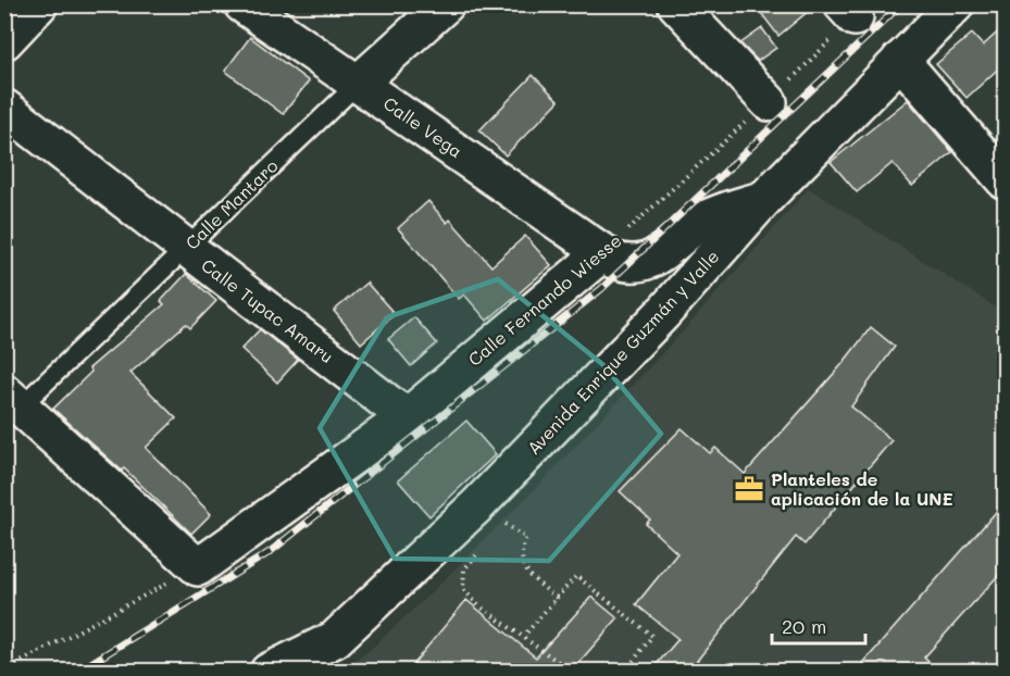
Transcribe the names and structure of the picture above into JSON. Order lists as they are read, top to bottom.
{
  "streets": {
    "street": [
      "Calle Vega",
      "Calle Mantaro",
      "Calle Fernando Wiesse",
      "Calle Tupac Amaru",
      "Avenida Enrique Guzmán y Valle"
    ]
  },
  "crossings": [
    ["Calle Vega", "Calle Mantaro"],
    ["Calle Vega", "Calle Fernando Wiesse"],
    ["Calle Vega", "Avenida Enrique Guzmán y Valle"],
    ["Calle Mantaro", "Calle Tupac Amaru"],
    ["Calle Fernando Wiesse", "Calle Tupac Amaru"]
  ],
  "places": {
    "office": ["Planteles de aplicación de la UNE"]
  },
  "scale_bar": "20 m"
}
